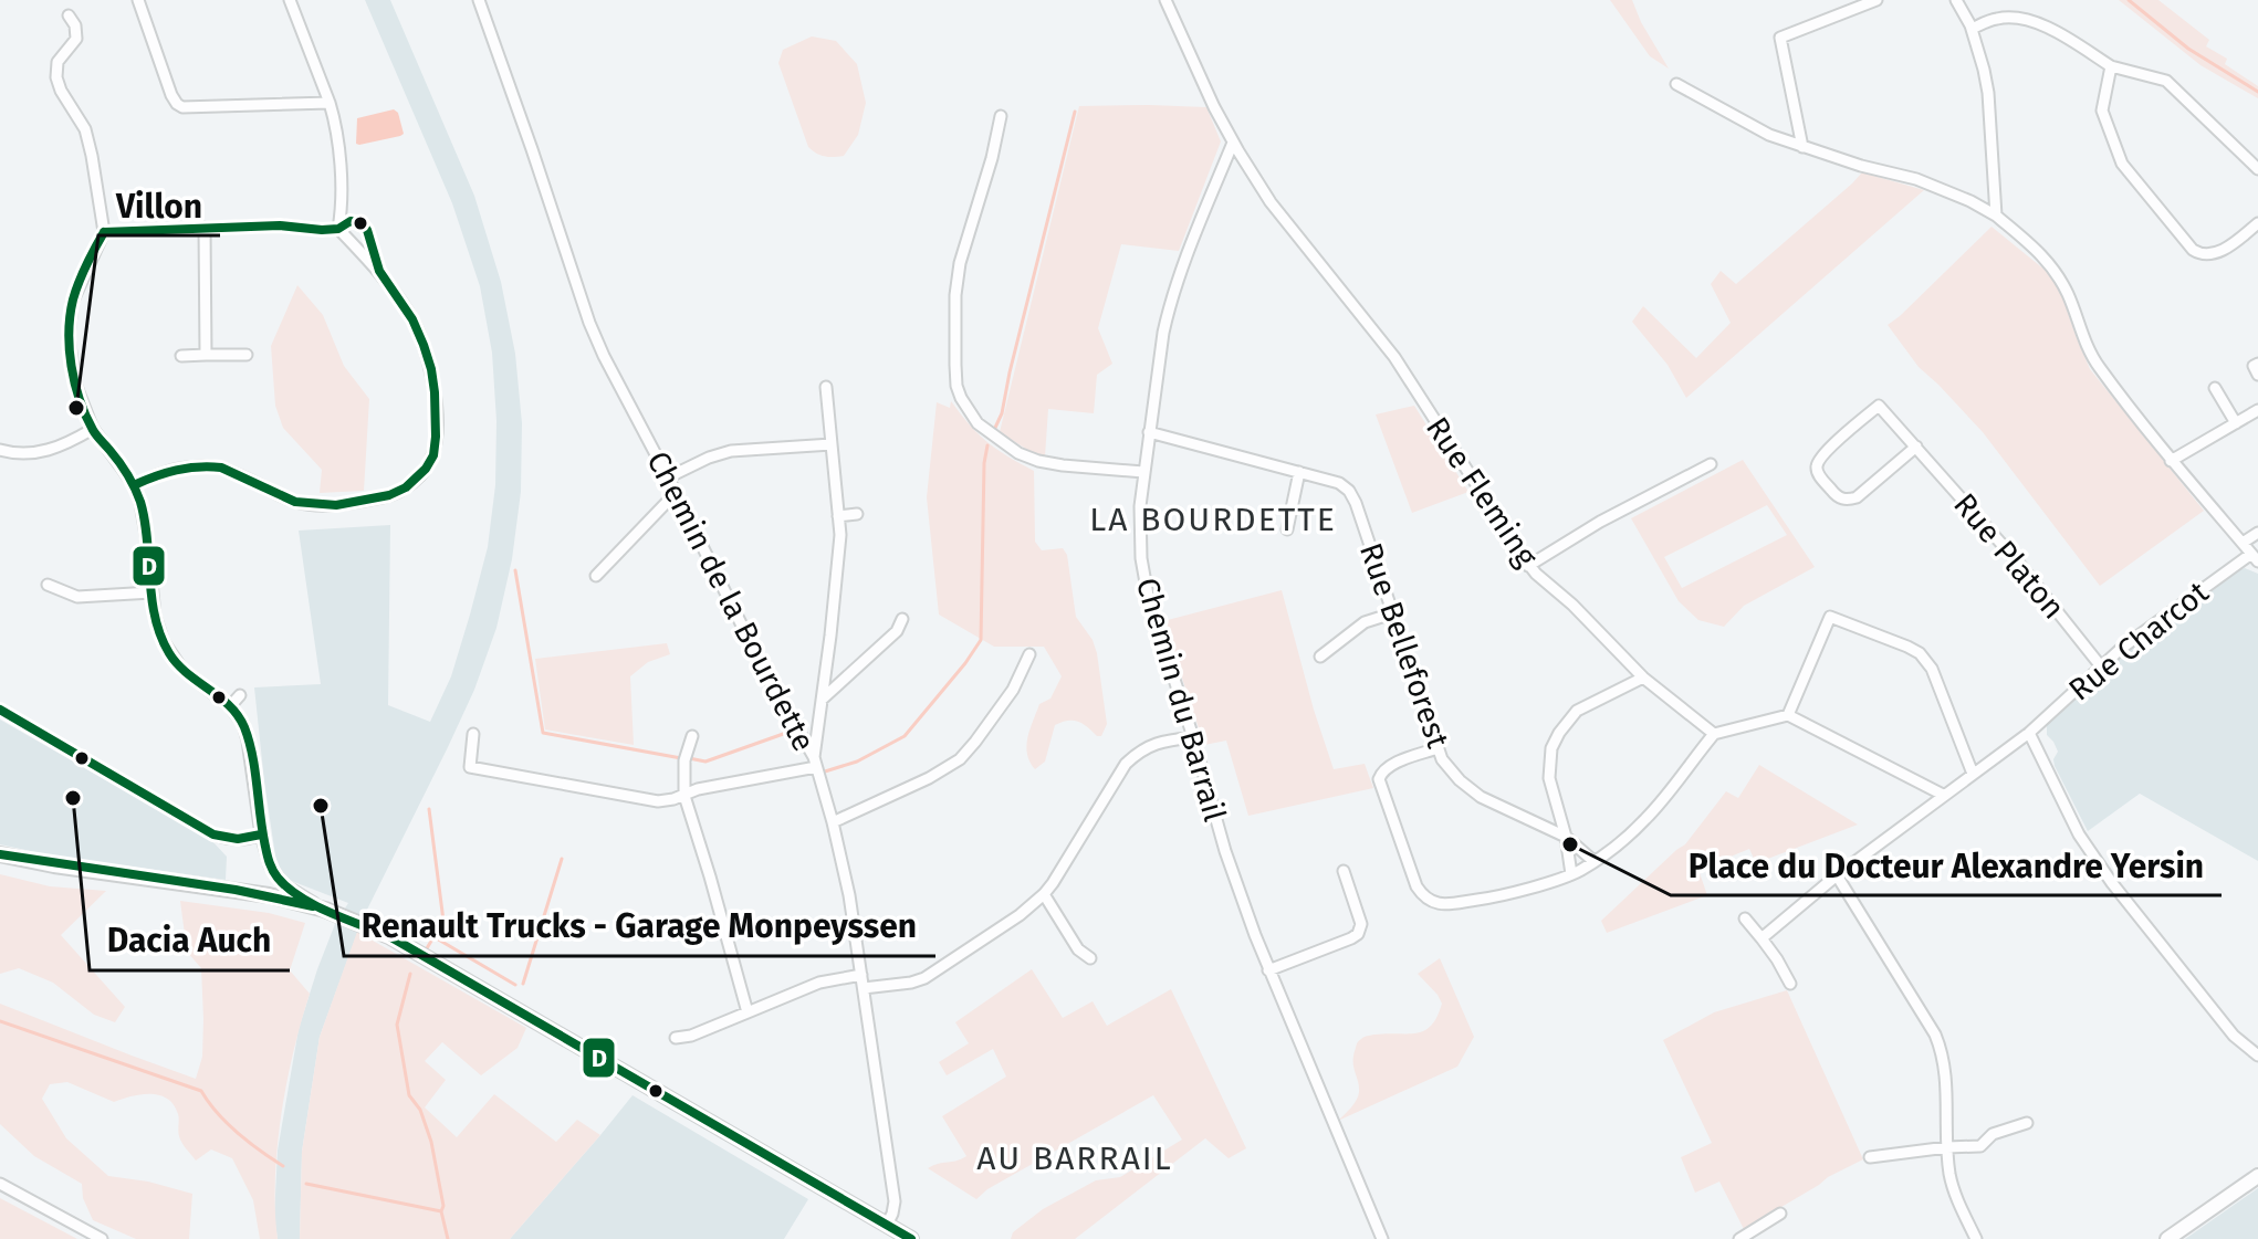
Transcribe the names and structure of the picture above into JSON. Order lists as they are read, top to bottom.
{
  "streets": {
    "street": [
      "Rue Fleming",
      "Rue Platon",
      "Chemin de la Bourdette",
      "Rue Charcot",
      "Rue Belleforest",
      "Chemin du Barrail"
    ]
  },
  "crossings": [
    ["Rue Fleming", "Chemin du Barrail"],
    ["Rue Platon", "Rue Charcot"],
    ["Rue Belleforest", "Chemin du Barrail"]
  ],
  "districts": ["LA BOURDETTE", "AU BARRAIL"],
  "places": [
    "Villon",
    "Dacia Auch",
    "Renault Trucks - Garage Monpeyssen",
    "Place du Docteur Alexandre Yersin"
  ],
  "lines": ["transit line D"]
}
